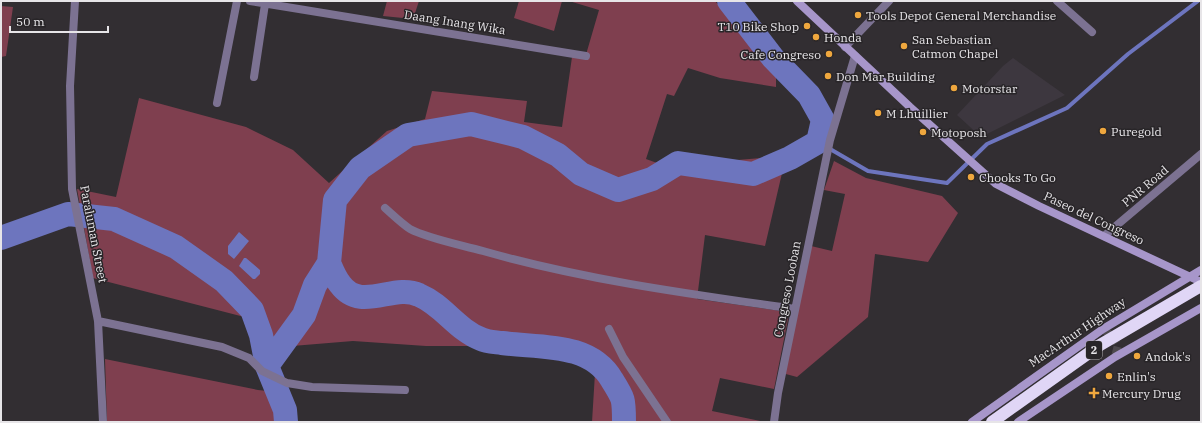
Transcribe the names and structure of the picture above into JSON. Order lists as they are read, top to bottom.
{
  "streets": {
    "highway": ["MacArthur Highway", "2"],
    "main road": ["Paseo del Congreso"],
    "street": [
      "Daang Inang Wika",
      "PNR Road",
      "Paraluman Street",
      "Congreso Looban"
    ]
  },
  "crossings": [
    ["PNR Road", "Paseo del Congreso"],
    ["Paseo del Congreso", "Congreso Looban"],
    ["Paseo del Congreso", "MacArthur Highway"]
  ],
  "places": {
    "other": [
      "Tools Depot General Merchandise",
      "T10 Bike Shop",
      "Honda",
      "San Sebastian Catmon Chapel",
      "Cafe Congreso",
      "Don Mar Building",
      "Motorstar",
      "M Lhuillier",
      "Puregold",
      "Motoposh",
      "Chooks To Go",
      "Andok's",
      "Enlin's"
    ],
    "health": ["Mercury Drug"]
  },
  "scale_bar": "50 m"
}
